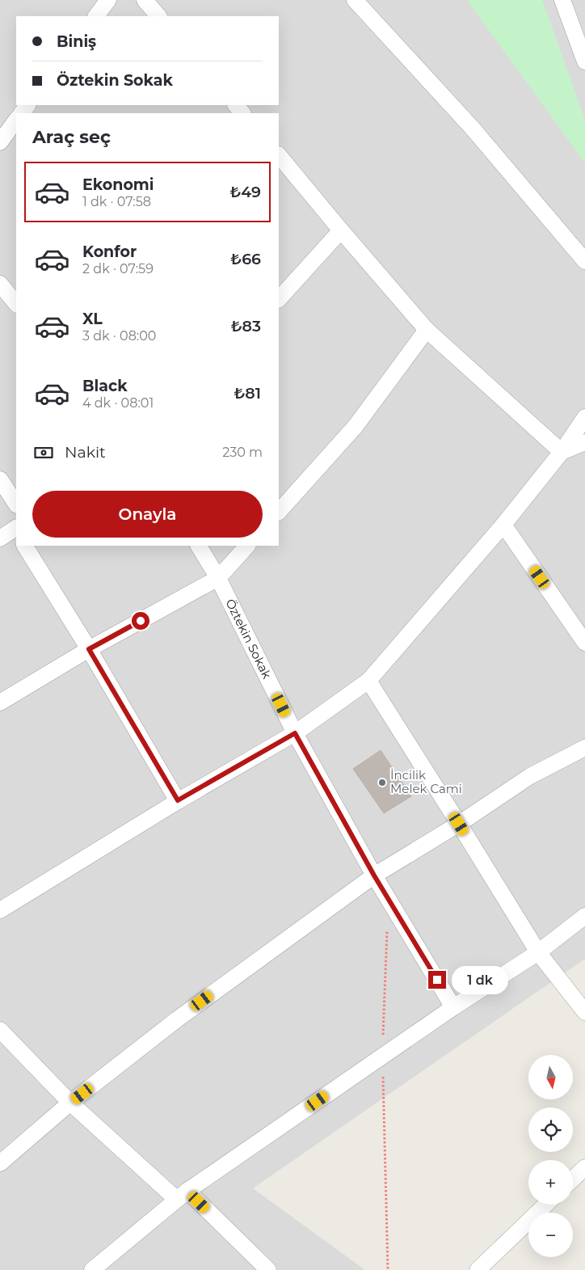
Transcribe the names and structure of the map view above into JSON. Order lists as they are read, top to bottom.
{
  "streets": {
    "street": ["Öztekin Sokak"]
  },
  "places": ["İncilik Melek Cami"],
  "north": "bottom",
  "page": {
    "banner": ["Biniş", "Öztekin Sokak"],
    "heading": "Araç seç",
    "list": [
      {
        "name": "Ekonomi",
        "note": "1 dk · 07:58",
        "value": "₺49"
      },
      {
        "name": "Konfor",
        "note": "2 dk · 07:59",
        "value": "₺66"
      },
      {
        "name": "XL",
        "note": "3 dk · 08:00",
        "value": "₺83"
      },
      {
        "name": "Black",
        "note": "4 dk · 08:01",
        "value": "₺81"
      }
    ],
    "pay": ["Nakit", "230 m"],
    "buttons": "Onayla",
    "bubble": "1 dk",
    "map_buttons": ["+", "−"]
  }
}
